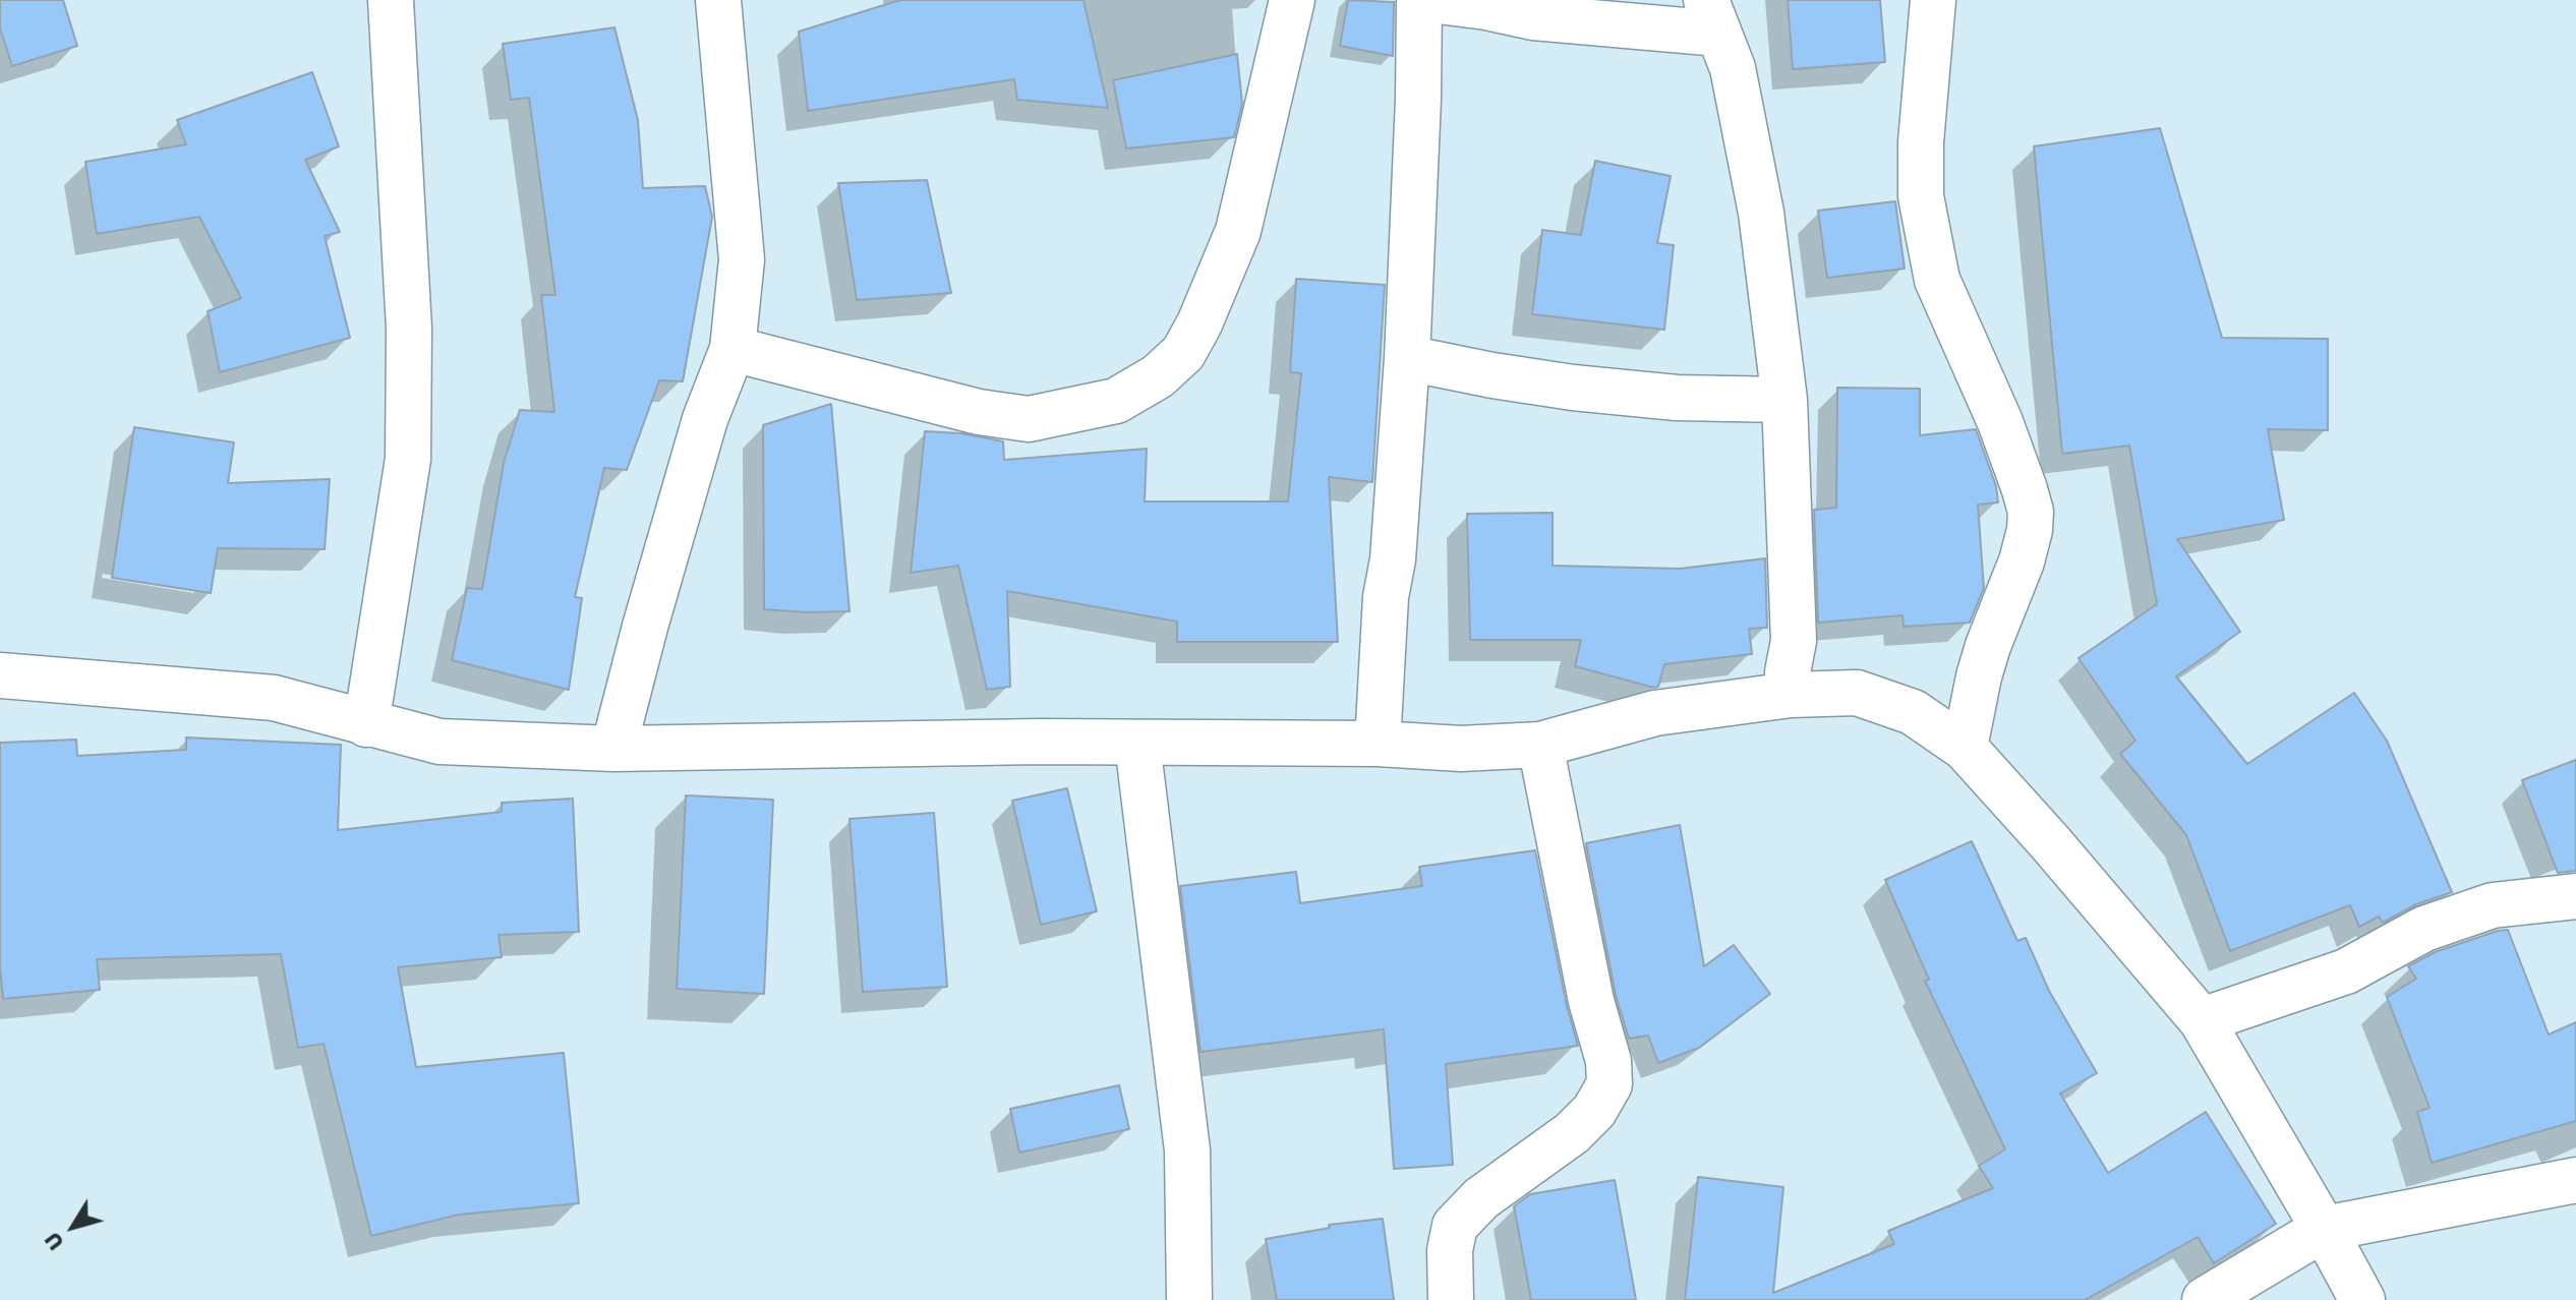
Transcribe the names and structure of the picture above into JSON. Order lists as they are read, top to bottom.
{
  "north": "bottom left"
}
